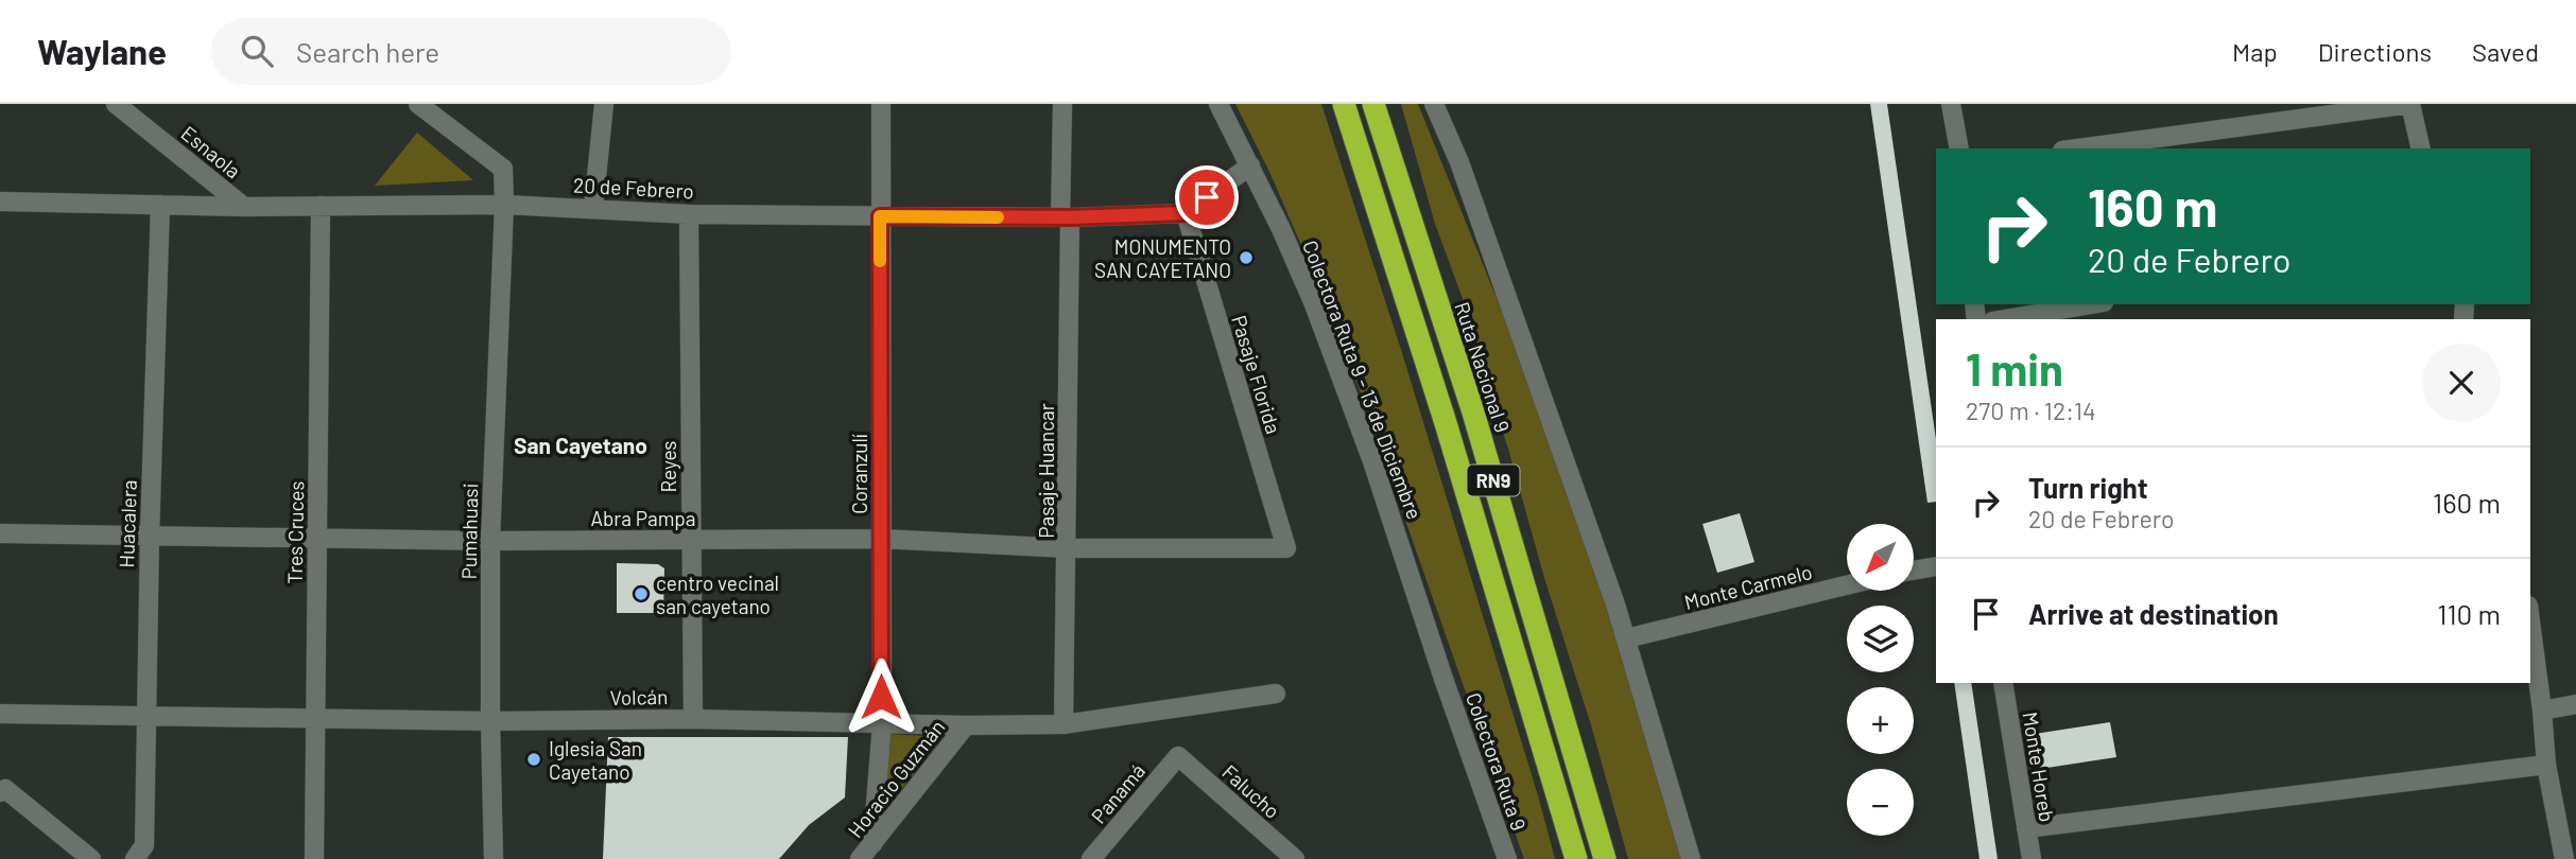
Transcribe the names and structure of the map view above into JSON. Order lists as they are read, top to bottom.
{
  "streets": {
    "highway": ["Ruta Nacional 9", "RN9"],
    "street": [
      "Esnaola",
      "20 de Febrero",
      "Pasaje Florida",
      "Colectora Ruta 9 - 13 de Diciembre",
      "Reyes",
      "Pasaje Huancar",
      "Coranzulí",
      "Abra Pampa",
      "Huacalera",
      "Pumahuasi",
      "Tres Cruces",
      "Monte Carmelo",
      "Volcán",
      "Colectora Ruta 9",
      "Monte Horeb",
      "Horacio Guzmán",
      "Falucho",
      "Panamá"
    ]
  },
  "crossings": [
    ["Esnaola", "20 de Febrero"],
    ["20 de Febrero", "Pasaje Florida"],
    ["20 de Febrero", "Reyes"],
    ["20 de Febrero", "Pasaje Huancar"],
    ["20 de Febrero", "Coranzulí"],
    ["20 de Febrero", "Huacalera"],
    ["20 de Febrero", "Pumahuasi"],
    ["20 de Febrero", "Tres Cruces"],
    ["Pasaje Florida", "Abra Pampa"],
    ["Colectora Ruta 9 - 13 de Diciembre", "Colectora Ruta 9"],
    ["Reyes", "Abra Pampa"],
    ["Reyes", "Volcán"],
    ["Pasaje Huancar", "Abra Pampa"],
    ["Pasaje Huancar", "Volcán"],
    ["Coranzulí", "Abra Pampa"],
    ["Coranzulí", "Volcán"],
    ["Coranzulí", "Horacio Guzmán"],
    ["Abra Pampa", "Huacalera"],
    ["Abra Pampa", "Pumahuasi"],
    ["Abra Pampa", "Tres Cruces"],
    ["Huacalera", "Volcán"],
    ["Pumahuasi", "Volcán"],
    ["Tres Cruces", "Volcán"],
    ["Volcán", "Horacio Guzmán"],
    ["Falucho", "Panamá"]
  ],
  "districts": ["San Cayetano"],
  "places": ["MONUMENTO SAN CAYETANO", "centro vecinal san cayetano", "Iglesia San Cayetano"],
  "north": "bottom left",
  "page": {
    "header": "Waylane",
    "search": "Search here",
    "nav": ["Map", "Directions", "Saved"],
    "turn": ["160 m", "20 de Febrero"],
    "heading": ["1 min", "270 m · 12:14"],
    "list": [
      {
        "name": "Turn right",
        "note": "20 de Febrero",
        "value": "160 m"
      },
      {
        "name": "Arrive at destination",
        "value": "110 m"
      }
    ],
    "map_buttons": ["+", "−"]
  }
}
